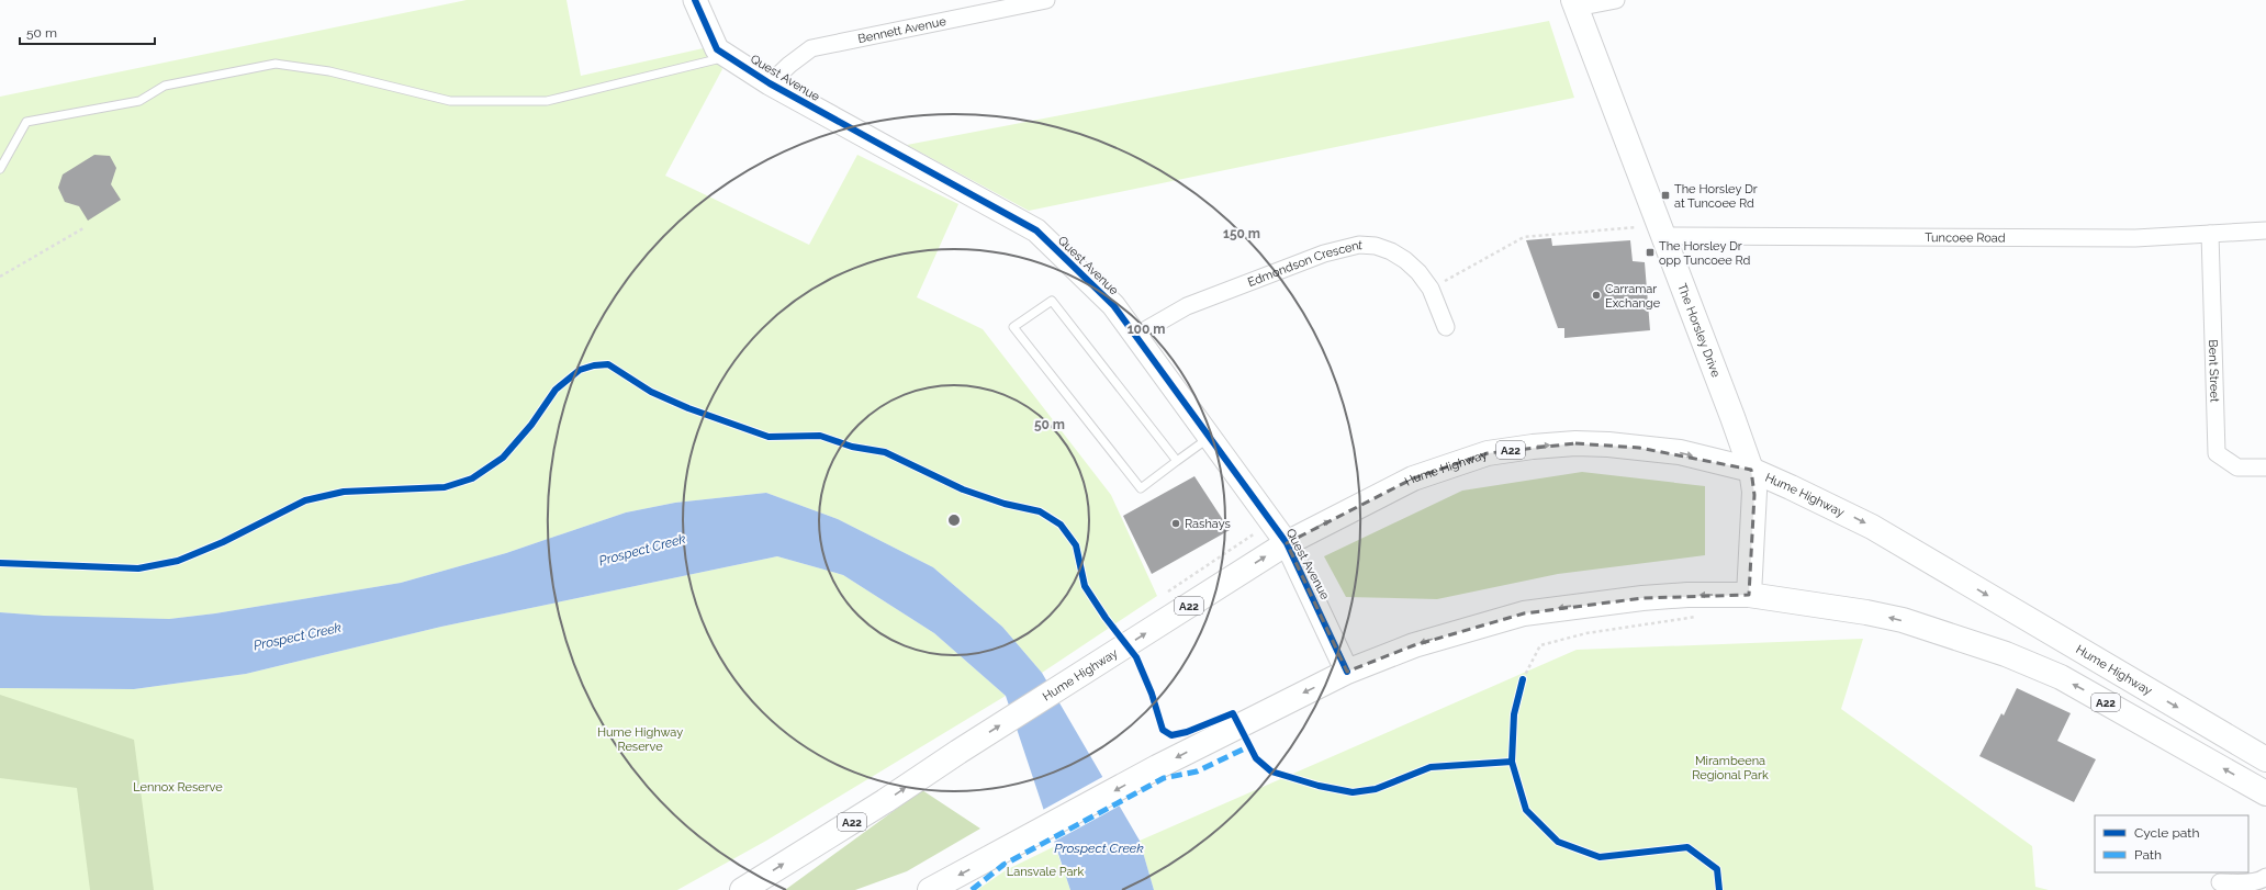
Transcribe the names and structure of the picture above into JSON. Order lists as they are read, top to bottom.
{
  "streets": {
    "main road": ["The Horsley Drive", "A22", "Hume Highway"],
    "street": [
      "Bennett Avenue",
      "Quest Avenue",
      "Tuncoee Road",
      "Edmondson Crescent",
      "Bent Street"
    ]
  },
  "crossings": [
    ["Bennett Avenue", "Quest Avenue"],
    ["Quest Avenue", "Edmondson Crescent"],
    ["Quest Avenue", "A22"],
    ["Quest Avenue", "Hume Highway"],
    ["Tuncoee Road", "The Horsley Drive"],
    ["Tuncoee Road", "Bent Street"],
    ["The Horsley Drive", "A22"],
    ["The Horsley Drive", "Hume Highway"]
  ],
  "water": ["Prospect Creek"],
  "parks": [
    "Hume Highway Reserve",
    "Mirambeena Regional Park",
    "Lennox Reserve",
    "Lansvale Park"
  ],
  "places": {
    "transit": ["The Horsley Dr at Tuncoee Rd", "The Horsley Dr opp Tuncoee Rd"],
    "other": ["Carramar Exchange", "Rashays"]
  },
  "legend": ["Cycle path", "Path"],
  "scale_bar": "50 m",
  "rings": ["150 m", "100 m", "50 m"]
}
